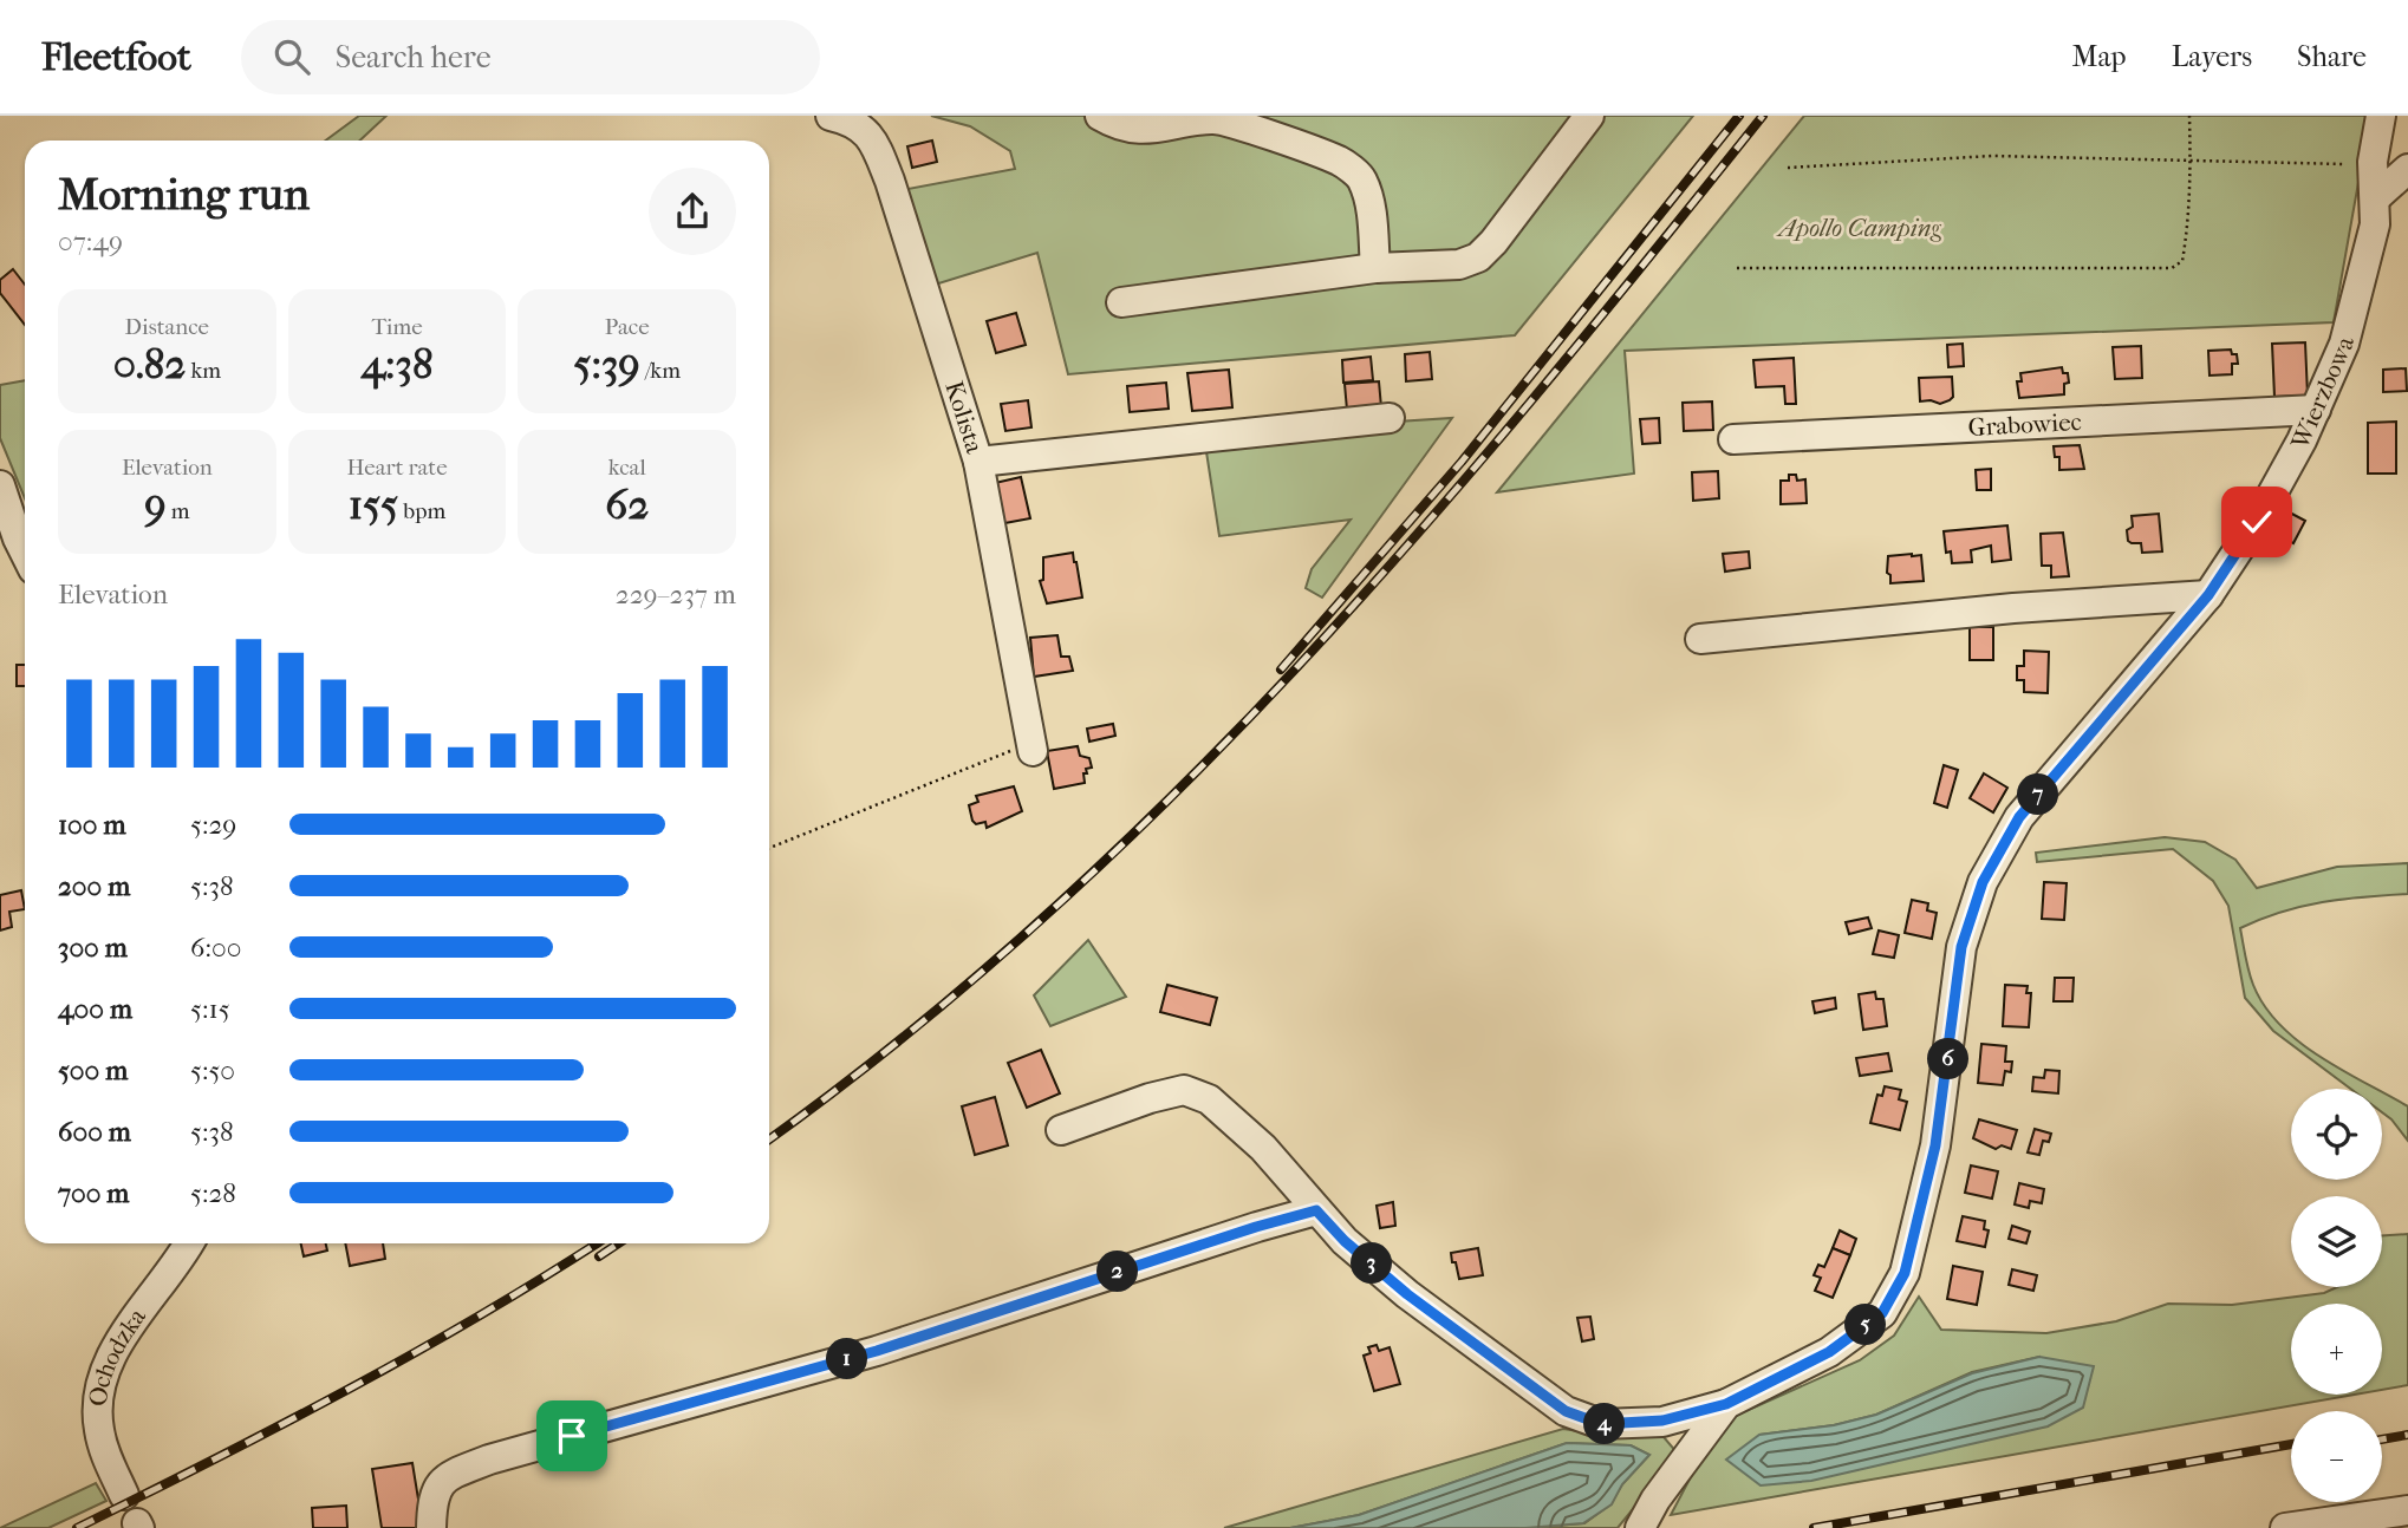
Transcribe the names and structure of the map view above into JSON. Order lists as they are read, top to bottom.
{
  "streets": {
    "street": [
      "Wierzbowa",
      "Kolista",
      "Grabowiec",
      "Ochodzka"
    ]
  },
  "crossings": [
    ["Wierzbowa", "Grabowiec"]
  ],
  "parks": ["Apollo Camping"],
  "page": {
    "header": "Fleetfoot",
    "search": "Search here",
    "nav": ["Map", "Layers", "Share"],
    "heading": ["Morning run", "07:49"],
    "stats": [
      ["Distance", "0.82 km"],
      ["Time", "4:38"],
      ["Pace", "5:39 /km"],
      ["Elevation", "9 m"],
      ["Heart rate", "155 bpm"],
      ["kcal", "62"]
    ],
    "chart": ["Elevation", "229–237 m"],
    "pins": [
      "7",
      "6",
      "3",
      "2",
      "5",
      "1",
      "4"
    ],
    "list": [
      {
        "name": "100 m",
        "note": "5:29"
      },
      {
        "name": "200 m",
        "note": "5:38"
      },
      {
        "name": "300 m",
        "note": "6:00"
      },
      {
        "name": "400 m",
        "note": "5:15"
      },
      {
        "name": "500 m",
        "note": "5:50"
      },
      {
        "name": "600 m",
        "note": "5:38"
      },
      {
        "name": "700 m",
        "note": "5:28"
      }
    ],
    "map_buttons": ["+", "−"]
  }
}
